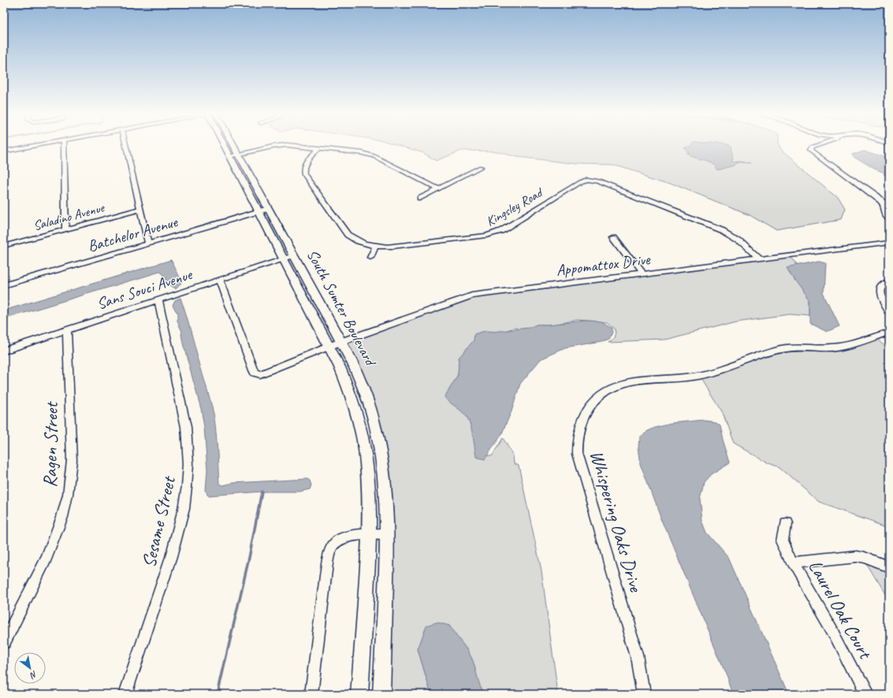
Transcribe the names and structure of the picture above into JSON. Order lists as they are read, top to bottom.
{
  "streets": {
    "main road": ["South Sumter Boulevard"],
    "street": [
      "Kingsley Road",
      "Saladino Avenue",
      "Batchelor Avenue",
      "Appomattox Drive",
      "Sans Souci Avenue",
      "Ragen Street",
      "Whispering Oaks Drive",
      "Sesame Street",
      "Laurel Oak Court"
    ]
  },
  "crossings": [
    ["Kingsley Road", "Appomattox Drive"],
    ["Batchelor Avenue", "South Sumter Boulevard"],
    ["Appomattox Drive", "Sans Souci Avenue"],
    ["Appomattox Drive", "South Sumter Boulevard"],
    ["Sans Souci Avenue", "South Sumter Boulevard"],
    ["Sans Souci Avenue", "Ragen Street"],
    ["Sans Souci Avenue", "Sesame Street"]
  ],
  "north": "bottom right"
}
